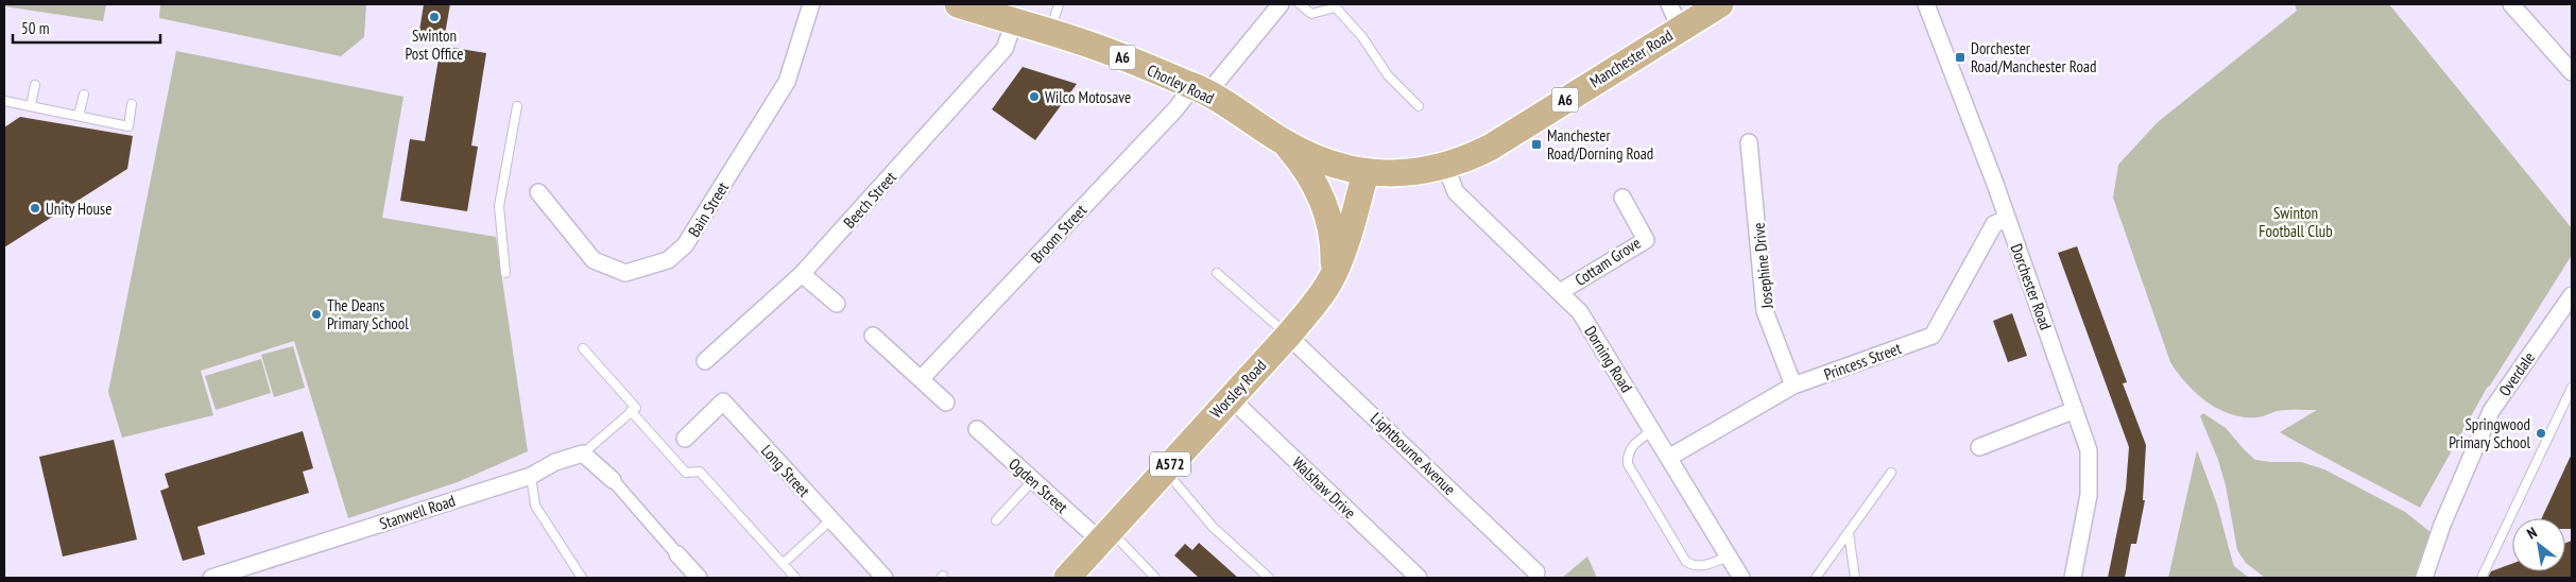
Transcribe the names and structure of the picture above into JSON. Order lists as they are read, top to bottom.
{
  "streets": {
    "main road": [
      "A6",
      "Manchester Road",
      "Chorley Road",
      "Worsley Road",
      "A572"
    ],
    "street": [
      "Beech Street",
      "Bain Street",
      "Broom Street",
      "Cottam Grove",
      "Josephine Drive",
      "Dorchester Road",
      "Dorning Road",
      "Princess Street",
      "Overdale",
      "Lightbourne Avenue",
      "Long Street",
      "Ogden Street",
      "Walshaw Drive",
      "Stanwell Road"
    ]
  },
  "crossings": [
    ["Manchester Road", "Chorley Road"],
    ["Manchester Road", "Dorning Road"],
    ["Manchester Road", "Worsley Road"],
    ["Chorley Road", "Beech Street"],
    ["Chorley Road", "Broom Street"],
    ["Chorley Road", "Worsley Road"],
    ["Cottam Grove", "Dorning Road"],
    ["Josephine Drive", "Princess Street"],
    ["Dorchester Road", "Princess Street"],
    ["Dorning Road", "Princess Street"],
    ["Worsley Road", "Lightbourne Avenue"],
    ["Worsley Road", "Ogden Street"],
    ["Worsley Road", "Walshaw Drive"]
  ],
  "parks": ["Swinton Football Club"],
  "places": {
    "other": [
      "Swinton Post Office",
      "Wilco Motosave",
      "Unity House",
      "The Deans Primary School",
      "Springwood Primary School"
    ],
    "transit": ["Dorchester Road/Manchester Road", "Manchester Road/Dorning Road"]
  },
  "scale_bar": "50 m",
  "north": "top left"
}
